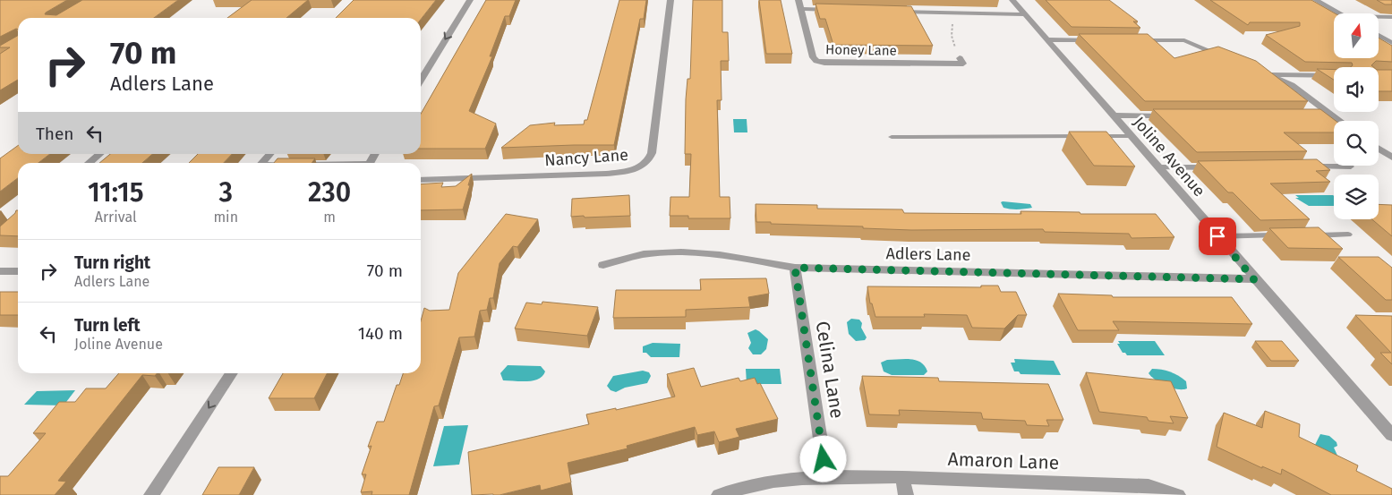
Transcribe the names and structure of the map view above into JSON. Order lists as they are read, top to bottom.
{
  "streets": {
    "street": [
      "Honey Lane",
      "Joline Avenue",
      "Nancy Lane",
      "Adlers Lane",
      "Celina Lane",
      "Amaron Lane"
    ]
  },
  "crossings": [
    ["Joline Avenue", "Adlers Lane"],
    ["Adlers Lane", "Celina Lane"],
    ["Celina Lane", "Amaron Lane"]
  ],
  "north": "top",
  "page": {
    "turn": ["70 m", "Adlers Lane"],
    "then": "Then",
    "eta": [
      "11:15",
      "Arrival",
      "3",
      "min",
      "230",
      "m"
    ],
    "list": [
      {
        "name": "Turn right",
        "note": "Adlers Lane",
        "value": "70 m"
      },
      {
        "name": "Turn left",
        "note": "Joline Avenue",
        "value": "140 m"
      }
    ]
  }
}
